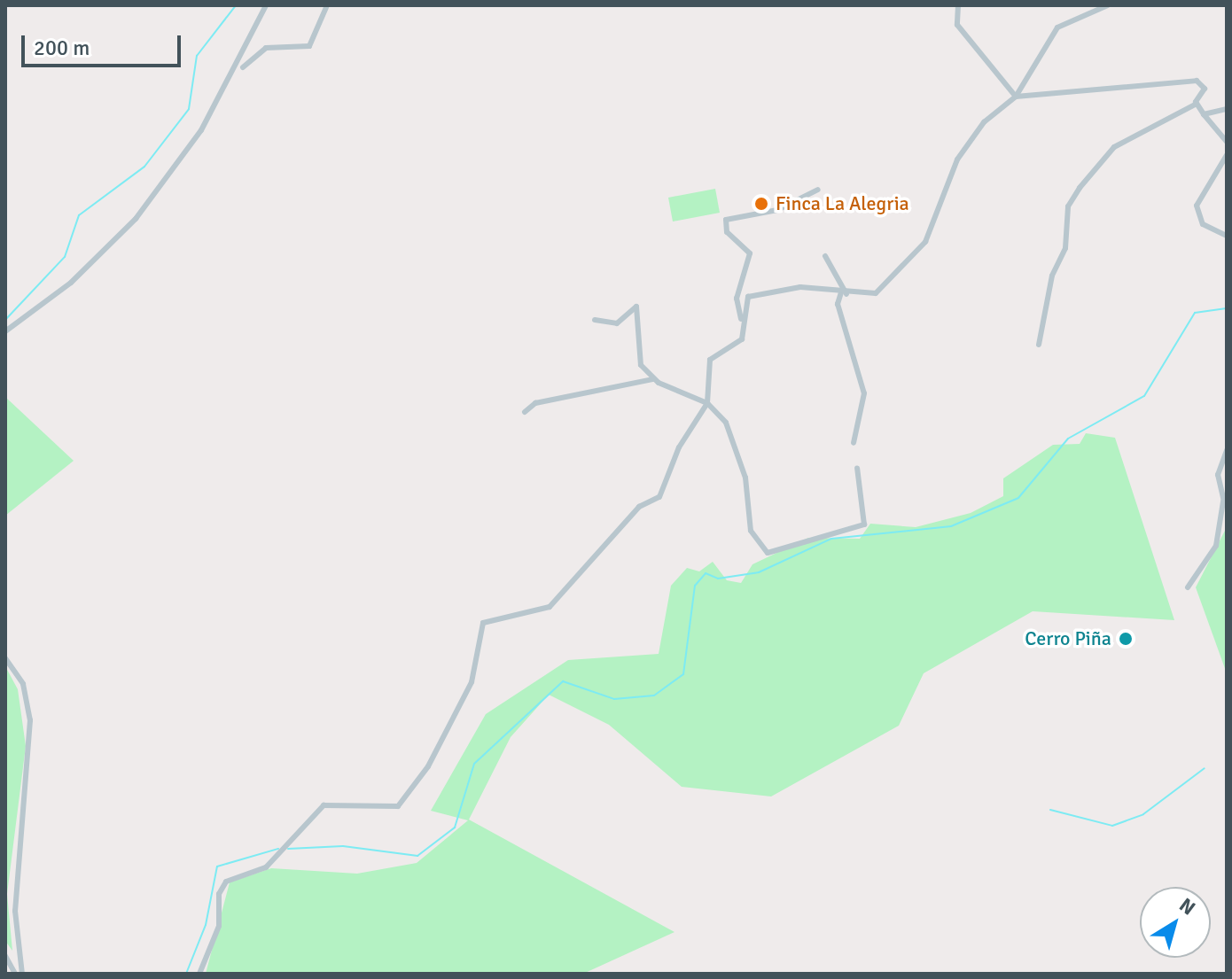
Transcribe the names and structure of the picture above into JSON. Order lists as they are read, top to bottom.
{
  "places": ["Finca La Alegria", "Cerro Piña"],
  "scale_bar": "200 m",
  "north": "top right"
}
